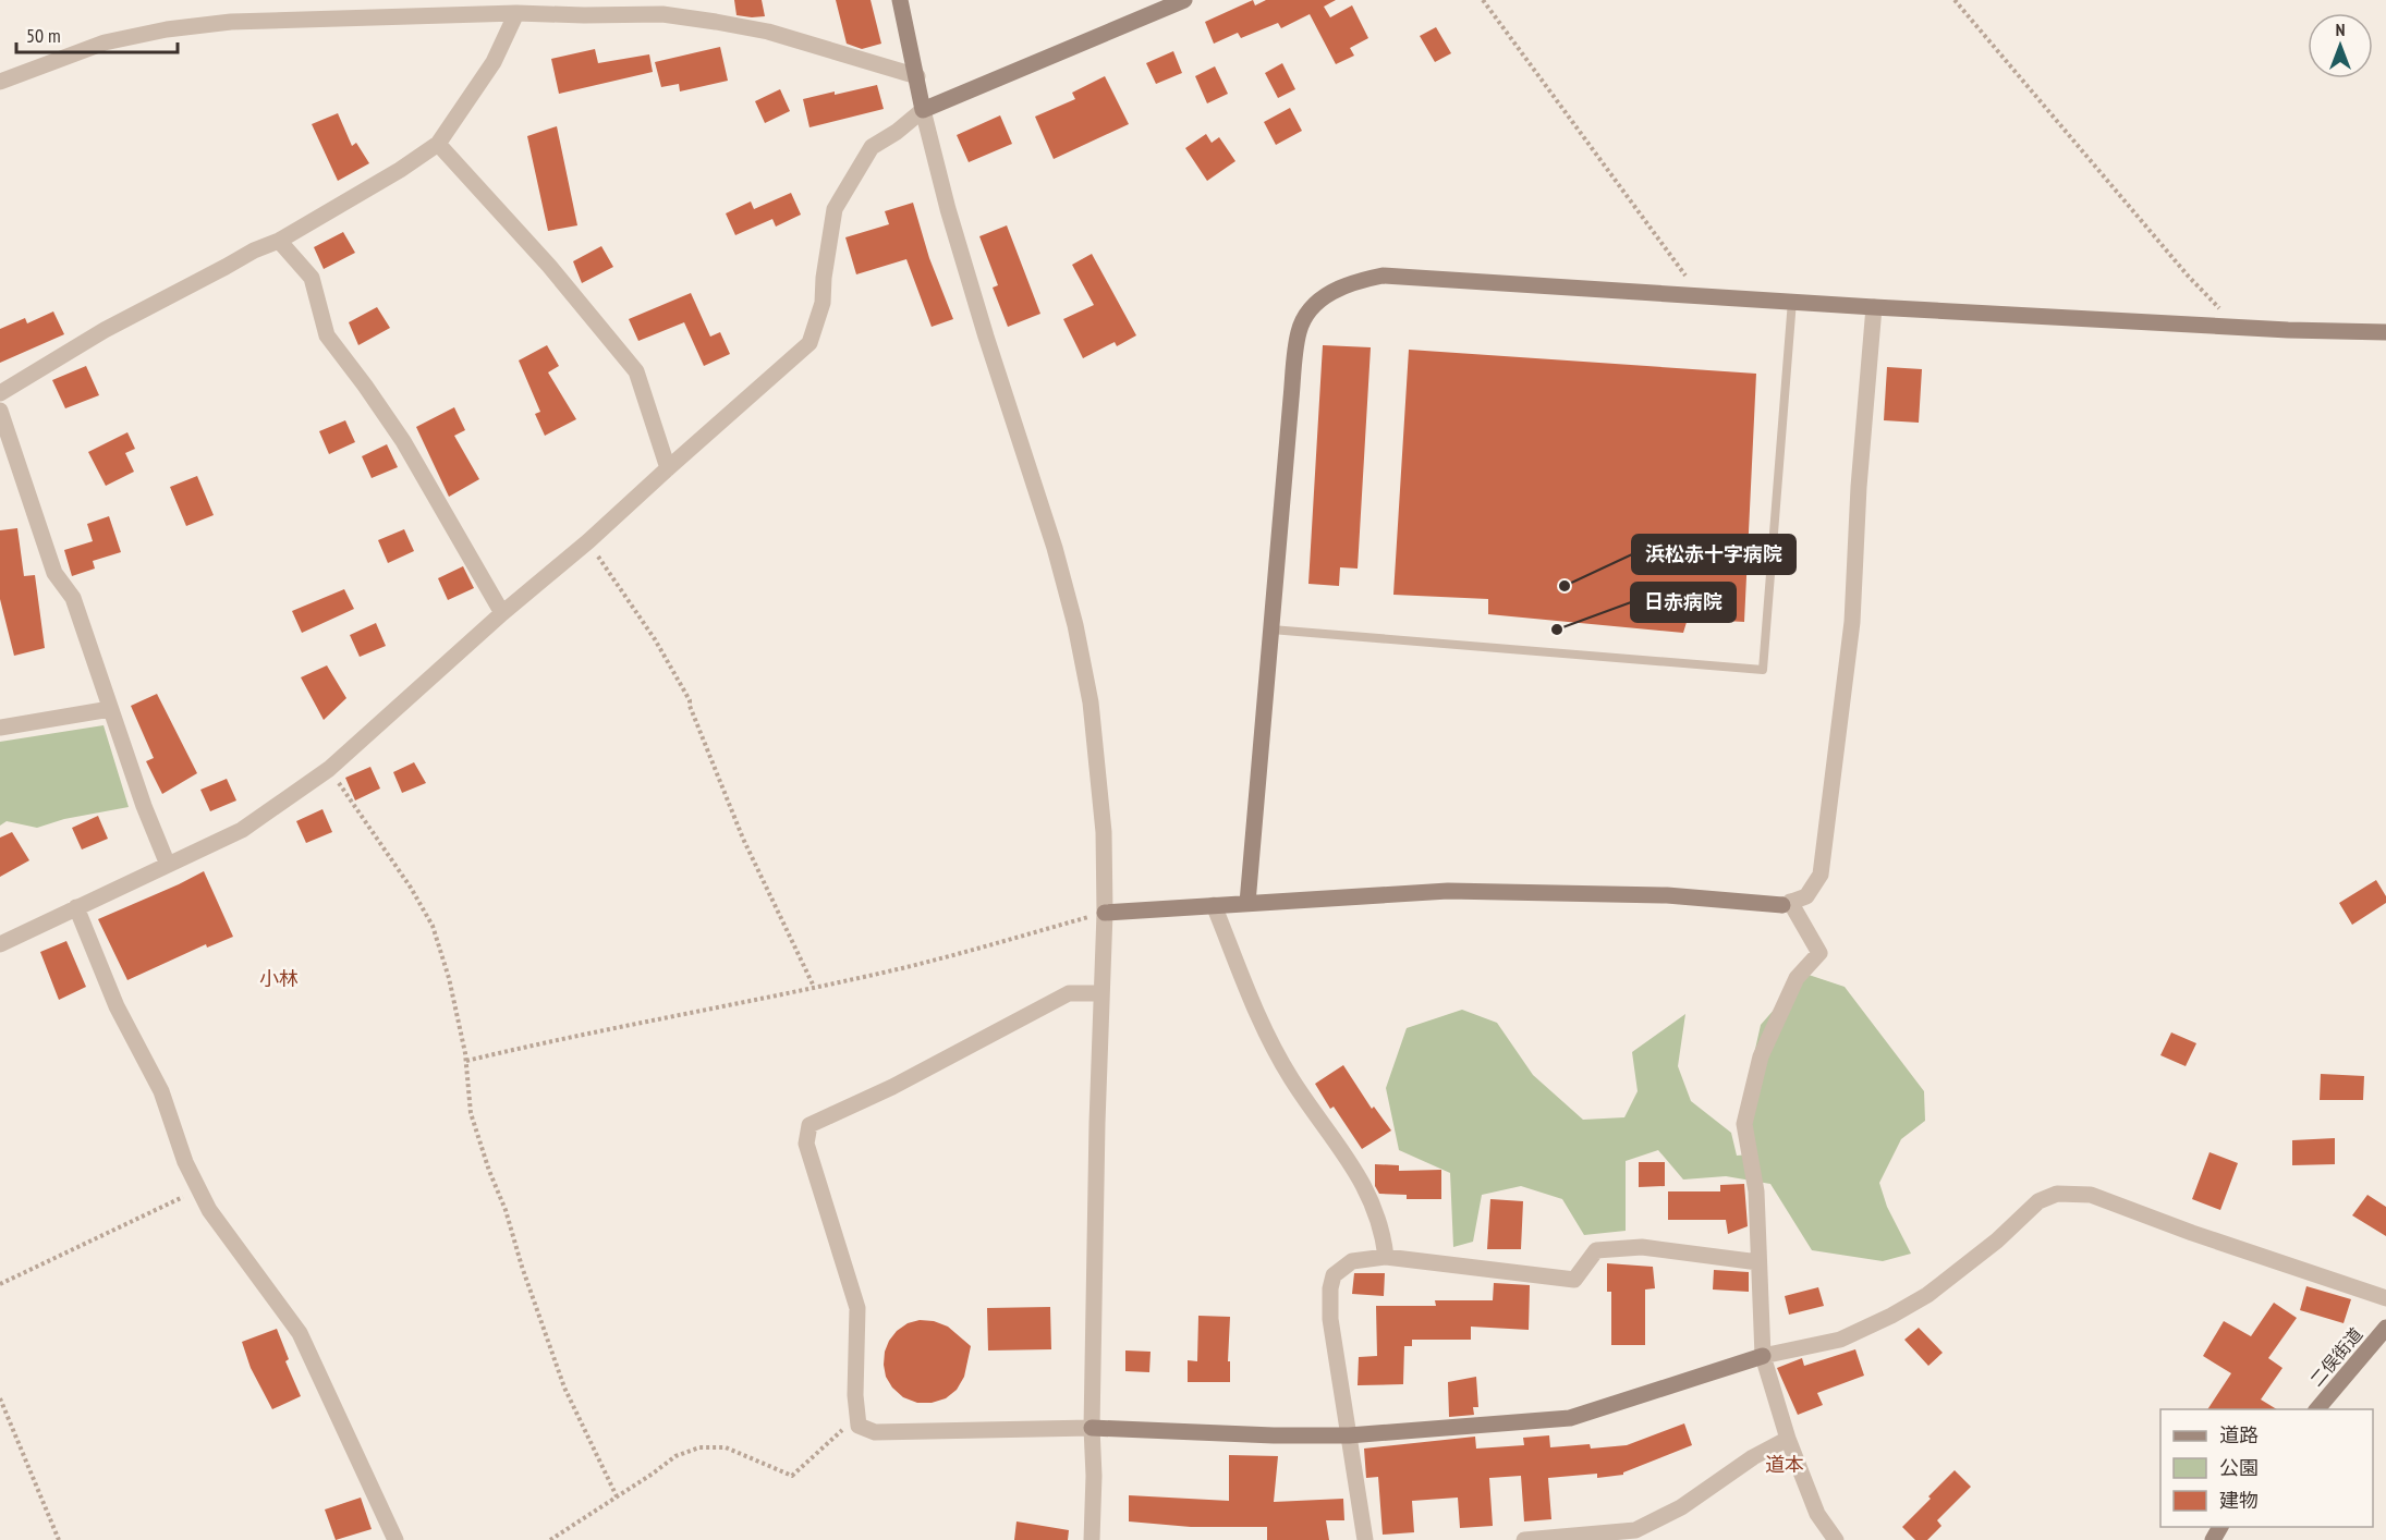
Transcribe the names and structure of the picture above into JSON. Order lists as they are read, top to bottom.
{
  "streets": {
    "street": ["二俣街道"]
  },
  "districts": ["小林", "道本"],
  "places": ["浜松赤十字病院", "日赤病院"],
  "legend": ["道路", "公園", "建物"],
  "scale_bar": "50 m",
  "north": "top"
}
